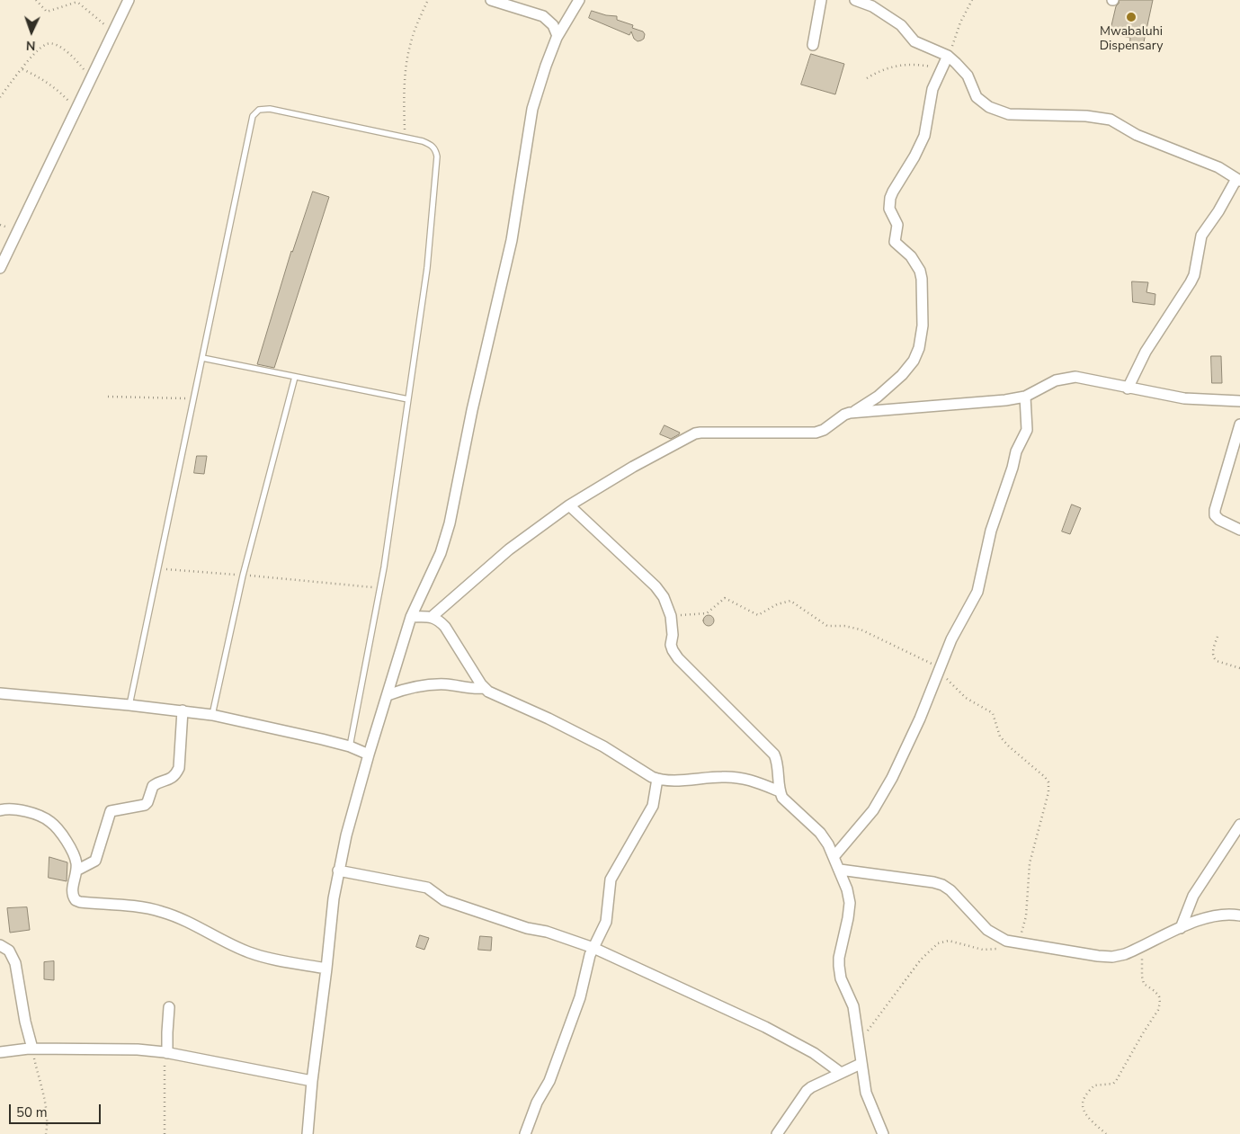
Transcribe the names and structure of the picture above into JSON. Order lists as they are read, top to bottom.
{
  "places": ["Mwabaluhi Dispensary"],
  "scale_bar": "50 m",
  "north": "bottom"
}
